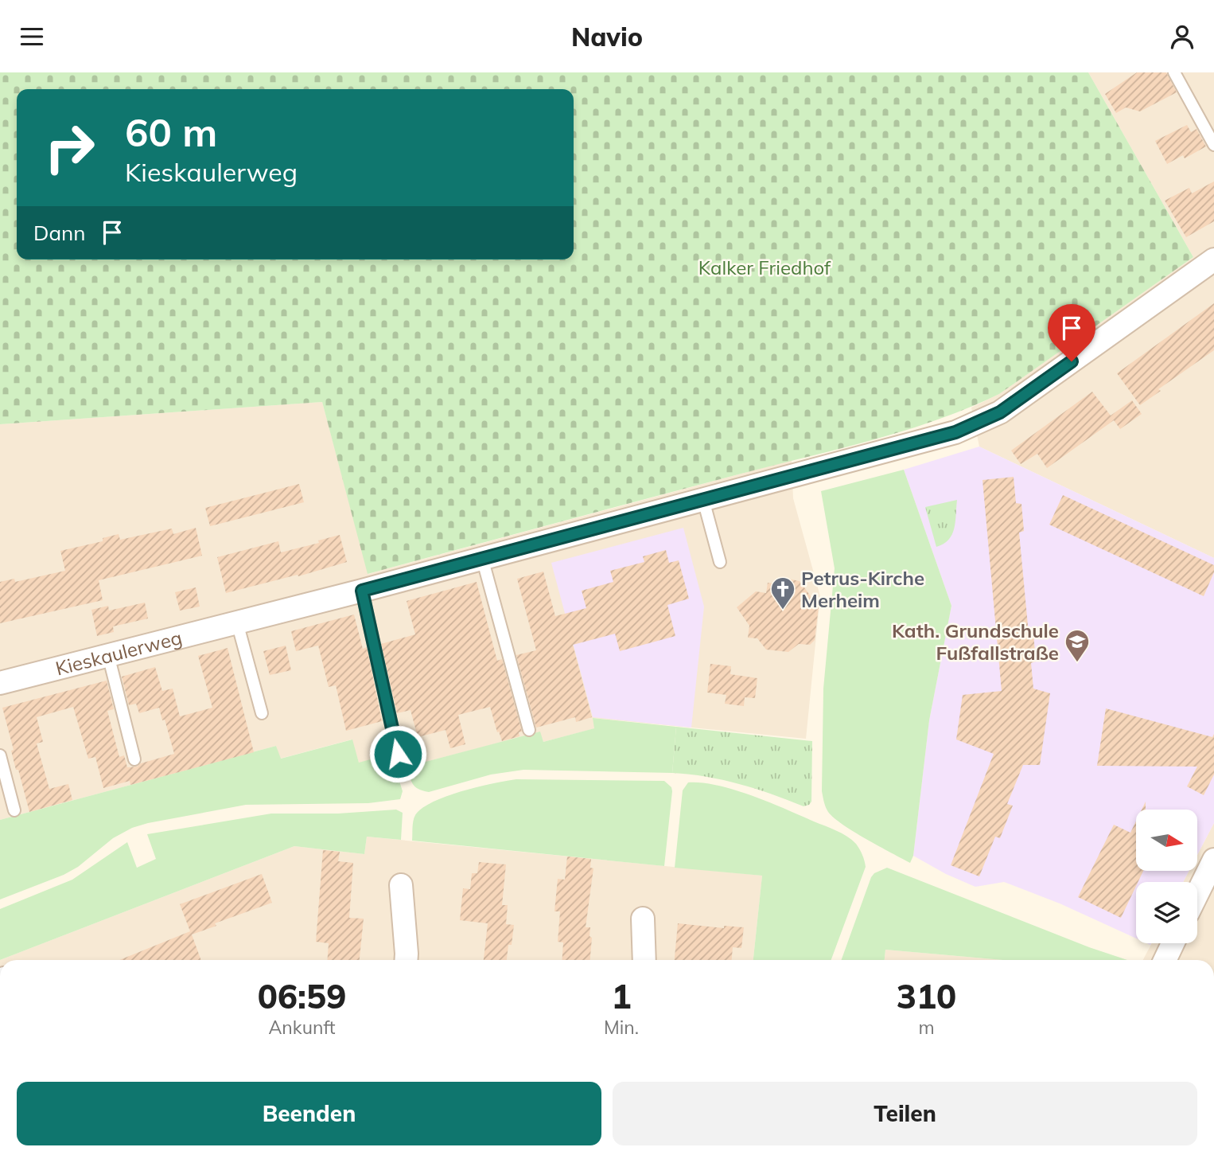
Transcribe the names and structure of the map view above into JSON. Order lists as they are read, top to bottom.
{
  "streets": {
    "street": ["Kieskaulerweg"]
  },
  "parks": ["Kalker Friedhof"],
  "places": {
    "church": ["Petrus-Kirche Merheim"],
    "school or university": ["Kath. Grundschule Fußfallstraße"]
  },
  "north": "right",
  "page": {
    "header": "Navio",
    "turn": ["60 m", "Kieskaulerweg"],
    "then": "Dann",
    "eta": [
      "06:59",
      "Ankunft",
      "1",
      "Min.",
      "310",
      "m"
    ],
    "buttons": ["Beenden", "Teilen"]
  }
}
